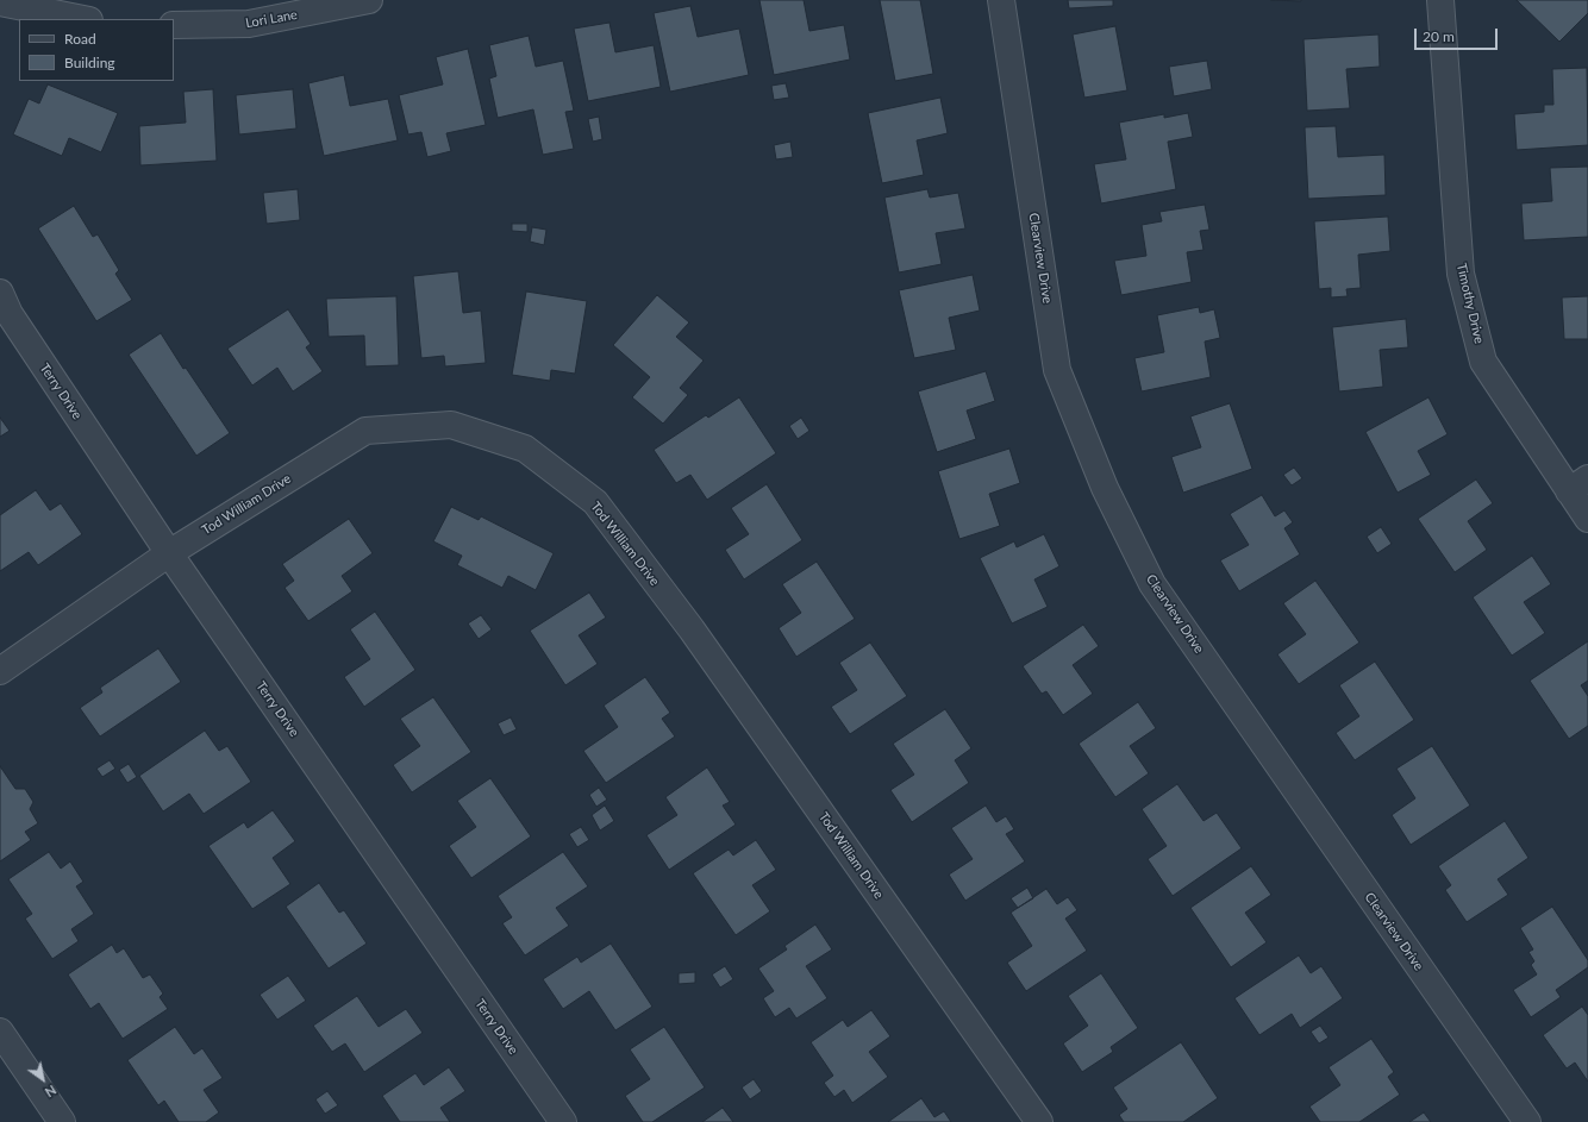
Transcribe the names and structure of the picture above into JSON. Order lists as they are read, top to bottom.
{
  "streets": {
    "street": [
      "Lori Lane",
      "Clearview Drive",
      "Timothy Drive",
      "Terry Drive",
      "Tod William Drive"
    ]
  },
  "crossings": [
    ["Terry Drive", "Tod William Drive"]
  ],
  "legend": ["Road", "Building"],
  "scale_bar": "20 m",
  "north": "bottom right"
}
